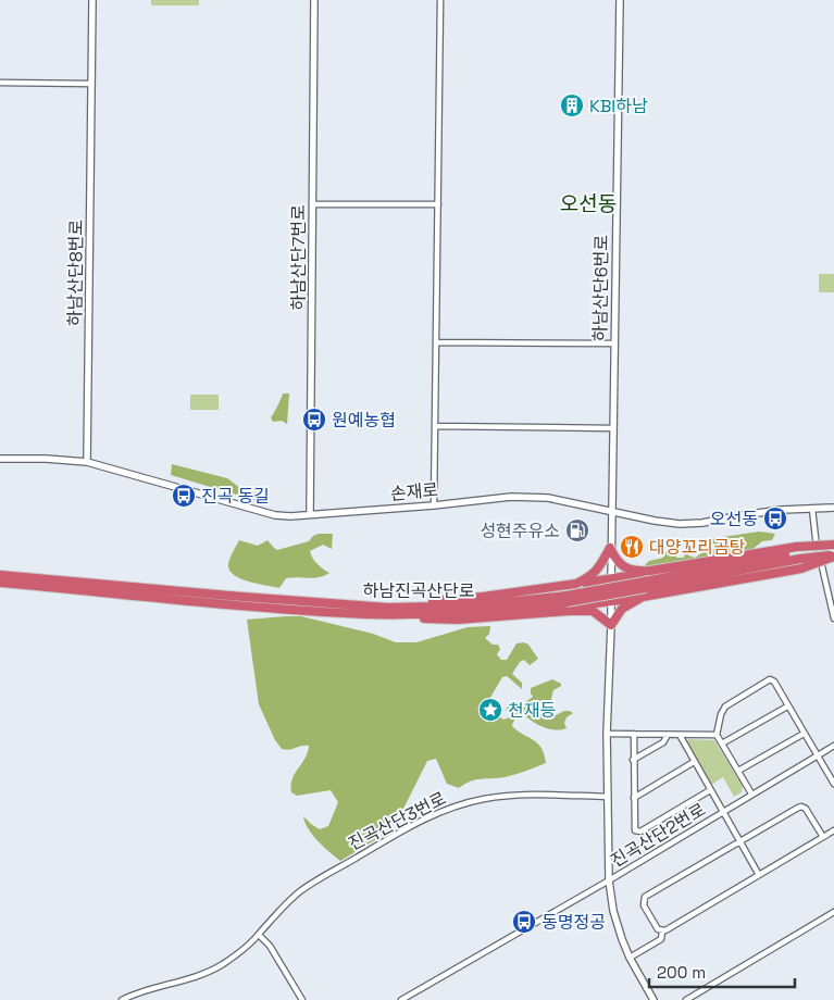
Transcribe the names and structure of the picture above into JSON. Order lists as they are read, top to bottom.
{
  "streets": {
    "highway": ["하남진곡산단로"],
    "street": [
      "하남산단7번로",
      "하남산단8번로",
      "하남산단6번로",
      "손재로",
      "진곡산단3번로",
      "진곡산단2번로"
    ]
  },
  "crossings": [
    ["하남산단7번로", "손재로"],
    ["하남산단8번로", "손재로"],
    ["하남산단6번로", "손재로"]
  ],
  "districts": ["오선동"],
  "places": {
    "building": ["KBI하남"],
    "bus stop": [
      "원예농협",
      "진곡 동길",
      "오선동",
      "동명정공"
    ],
    "fuel station": ["성현주유소"],
    "restaurant": ["대양꼬리곰탕"],
    "place": ["천재등"]
  },
  "scale_bar": "200 m"
}
